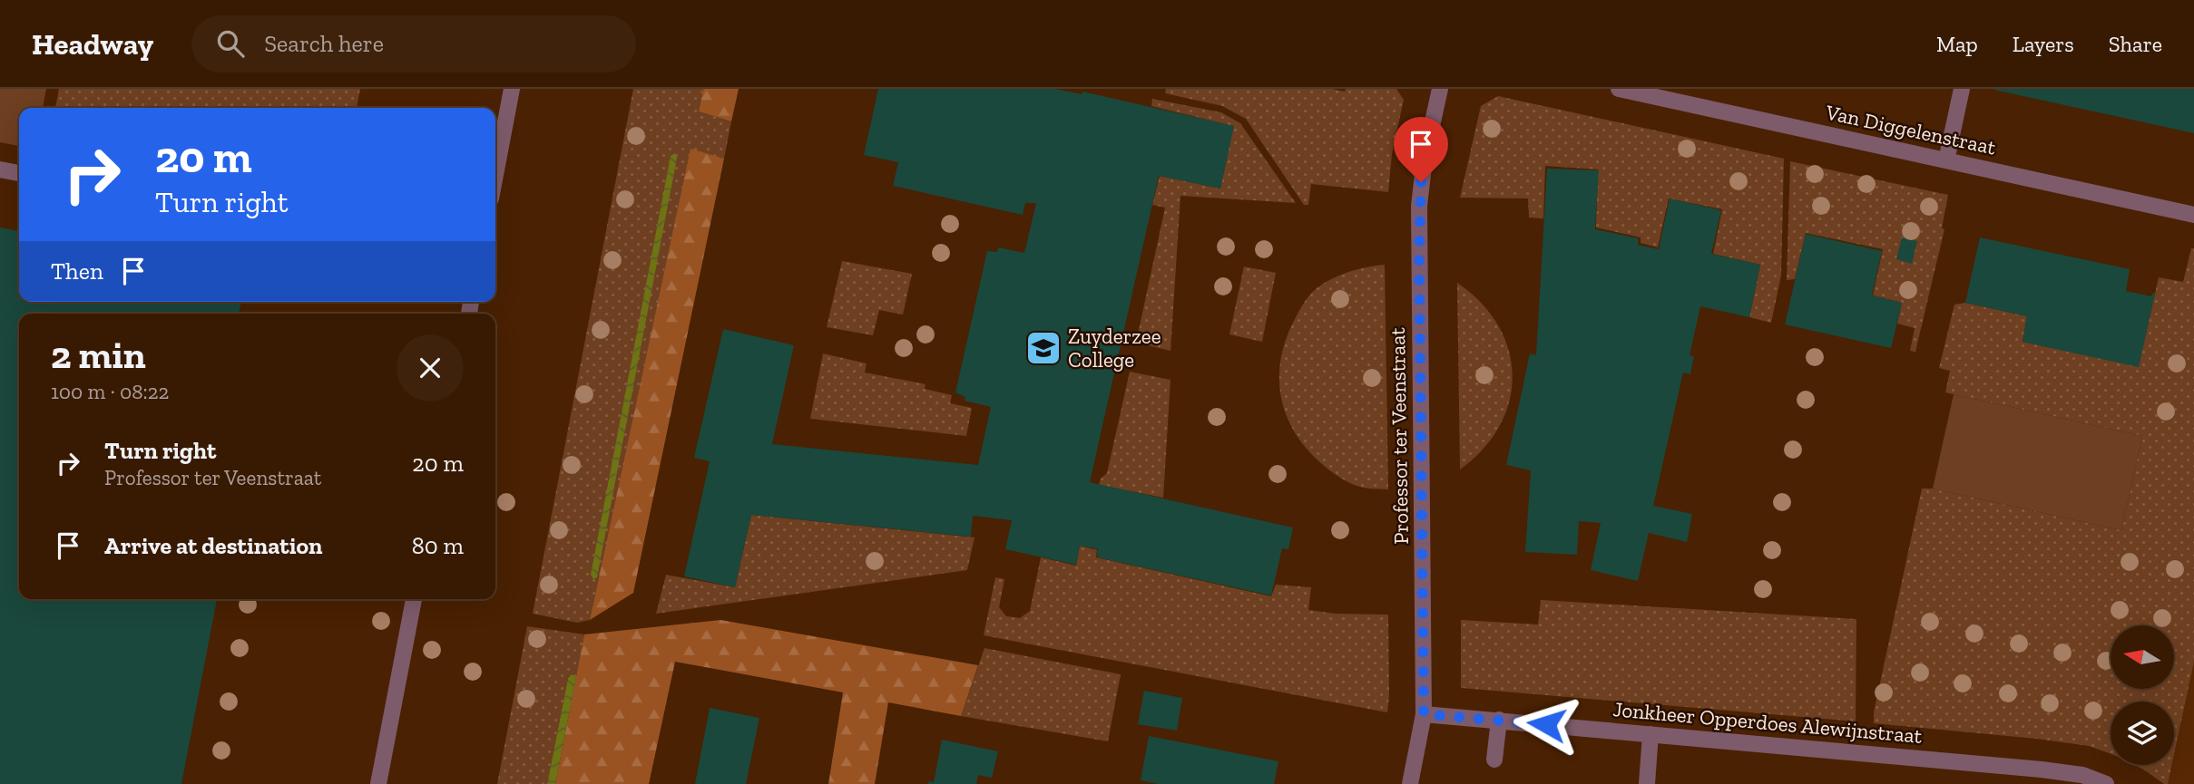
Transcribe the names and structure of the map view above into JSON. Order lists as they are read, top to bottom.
{
  "streets": {
    "street": ["Van Diggelenstraat", "Professor ter Veenstraat", "Jonkheer Opperdoes Alewijnstraat"]
  },
  "crossings": [
    ["Professor ter Veenstraat", "Jonkheer Opperdoes Alewijnstraat"]
  ],
  "places": {
    "school or university": ["Zuyderzee College"]
  },
  "north": "left",
  "page": {
    "header": "Headway",
    "search": "Search here",
    "nav": ["Map", "Layers", "Share"],
    "turn": ["20 m", "Turn right"],
    "then": "Then",
    "heading": ["2 min", "100 m · 08:22"],
    "list": [
      {
        "name": "Turn right",
        "note": "Professor ter Veenstraat",
        "value": "20 m"
      },
      {
        "name": "Arrive at destination",
        "value": "80 m"
      }
    ]
  }
}
